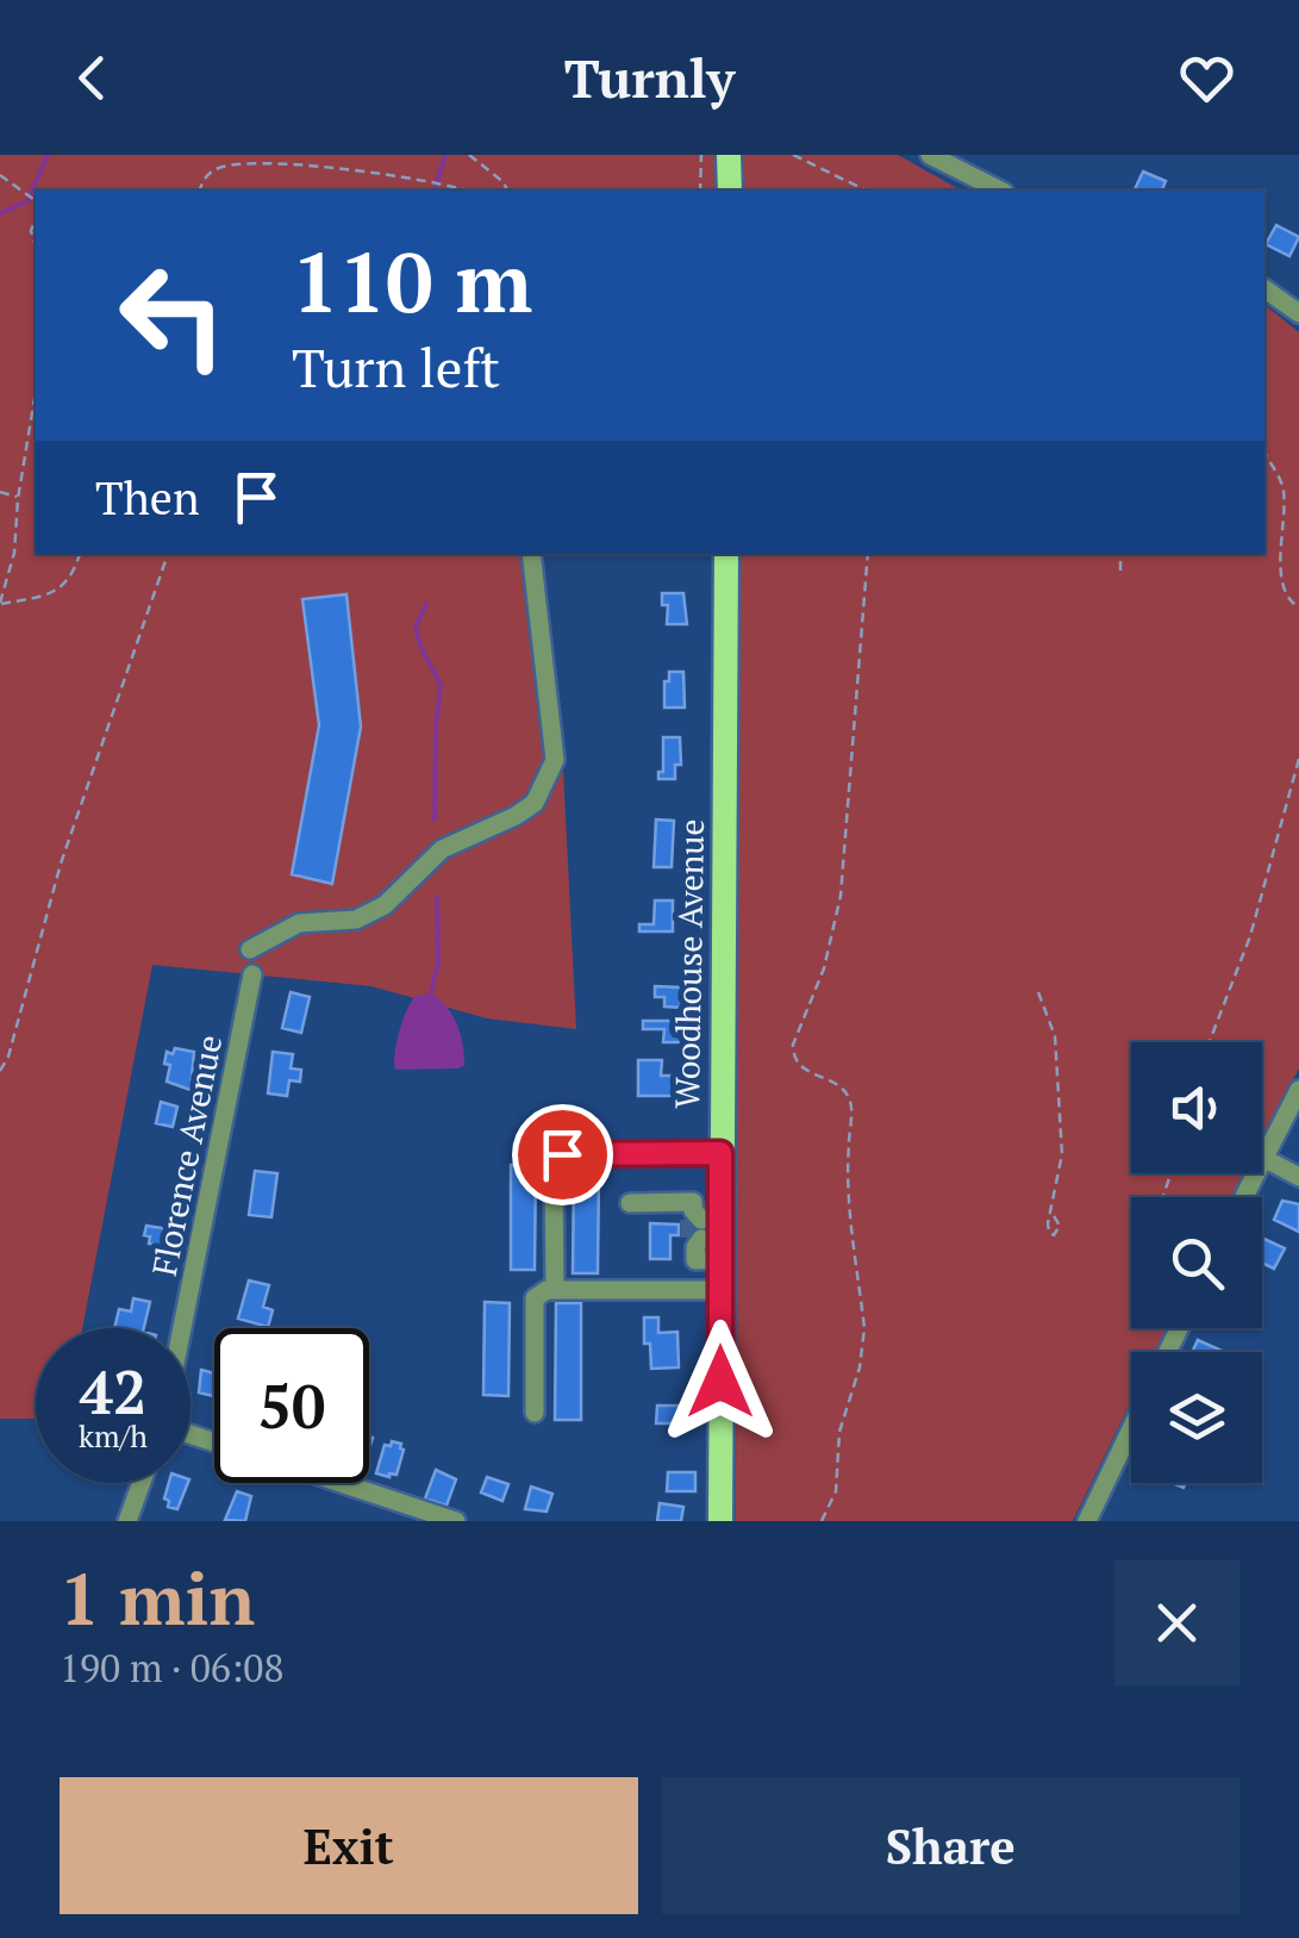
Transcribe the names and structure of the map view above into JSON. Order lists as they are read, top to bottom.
{
  "streets": {
    "main road": ["Woodhouse Avenue"],
    "street": ["Florence Avenue"]
  },
  "page": {
    "header": "Turnly",
    "turn": ["110 m", "Turn left"],
    "then": "Then",
    "speed": "42 km/h",
    "limit": "50",
    "heading": ["1 min", "190 m · 06:08"],
    "buttons": ["Exit", "Share"]
  }
}
